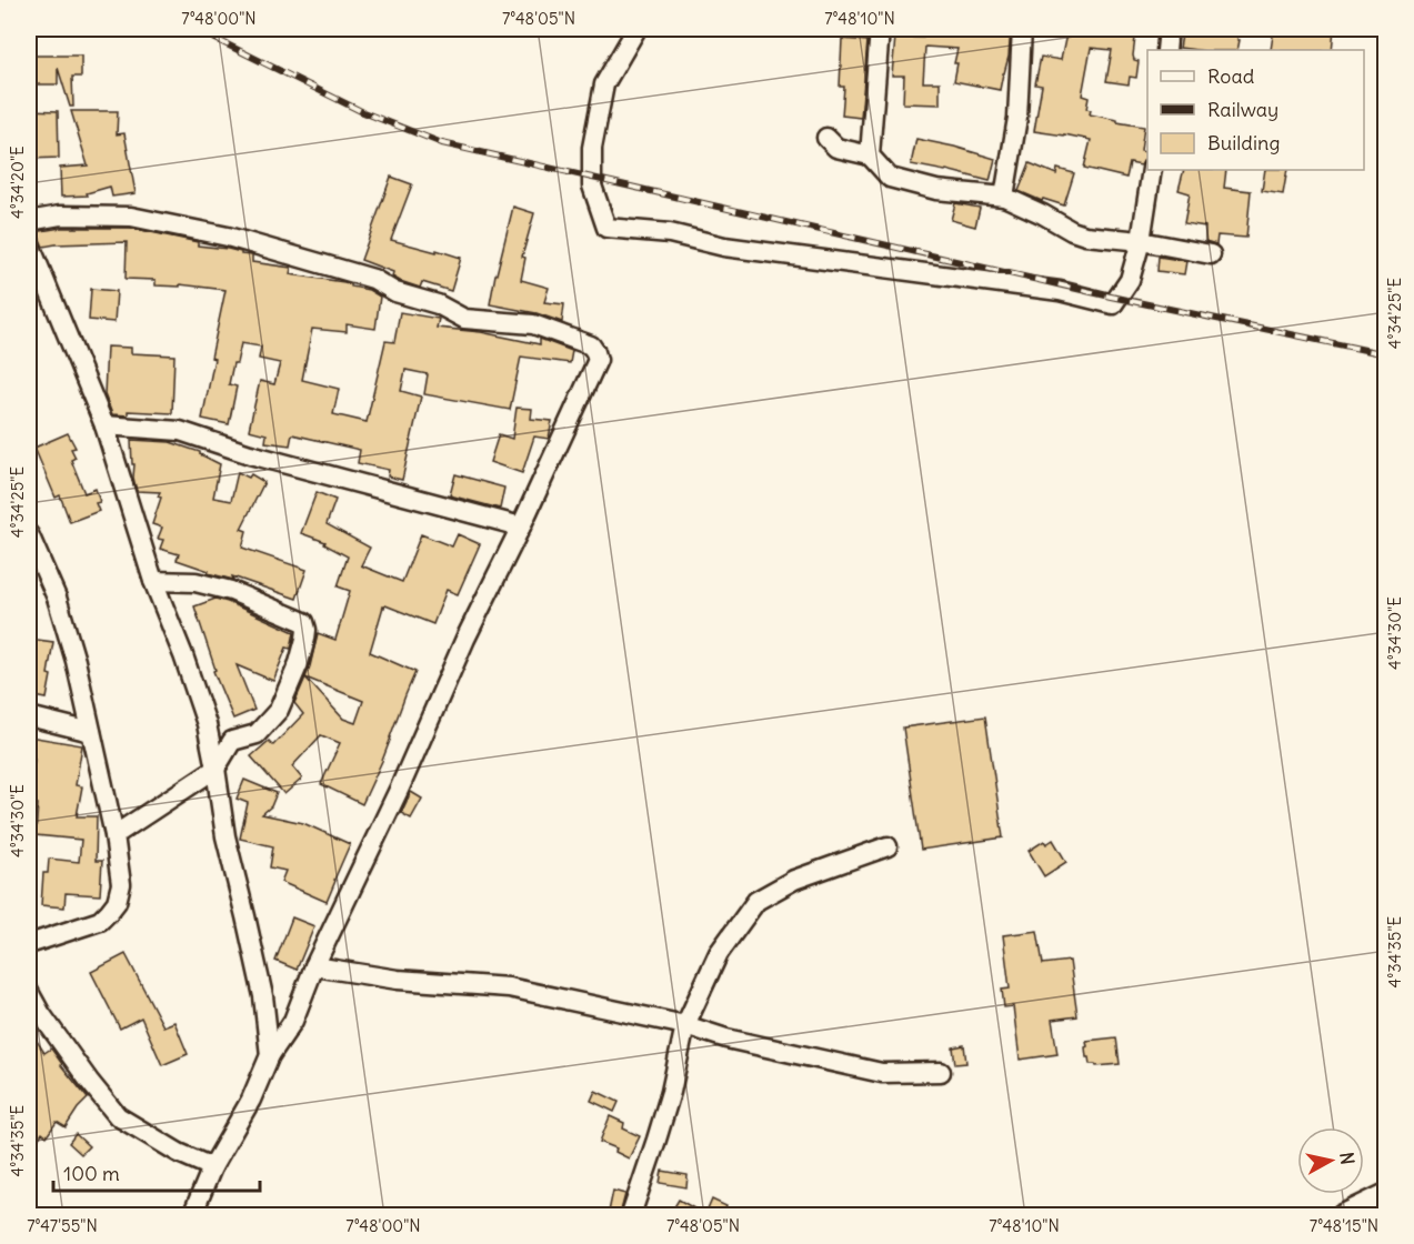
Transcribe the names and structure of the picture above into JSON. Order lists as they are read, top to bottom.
{
  "legend": ["Road", "Railway", "Building"],
  "scale_bar": "100 m",
  "north": "right",
  "coordinates": [
    "7°48'00\"N",
    "7°48'05\"N",
    "7°48'10\"N",
    "4°34'20\"E",
    "4°34'25\"E",
    "4°34'30\"E",
    "4°34'35\"E",
    "7°47'55\"N",
    "7°48'15\"N"
  ]
}
